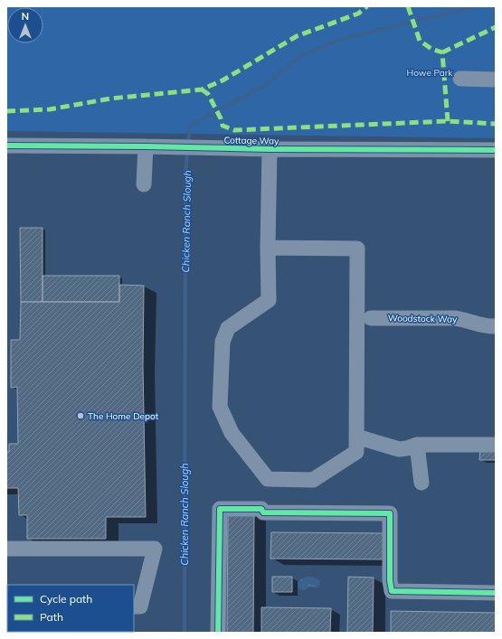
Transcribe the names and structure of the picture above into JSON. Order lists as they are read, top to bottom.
{
  "streets": {
    "street": ["Cottage Way", "Woodstock Way"]
  },
  "water": ["Chicken Ranch Slough"],
  "parks": ["Howe Park"],
  "places": ["The Home Depot"],
  "legend": ["Cycle path", "Path"],
  "north": "top"
}
